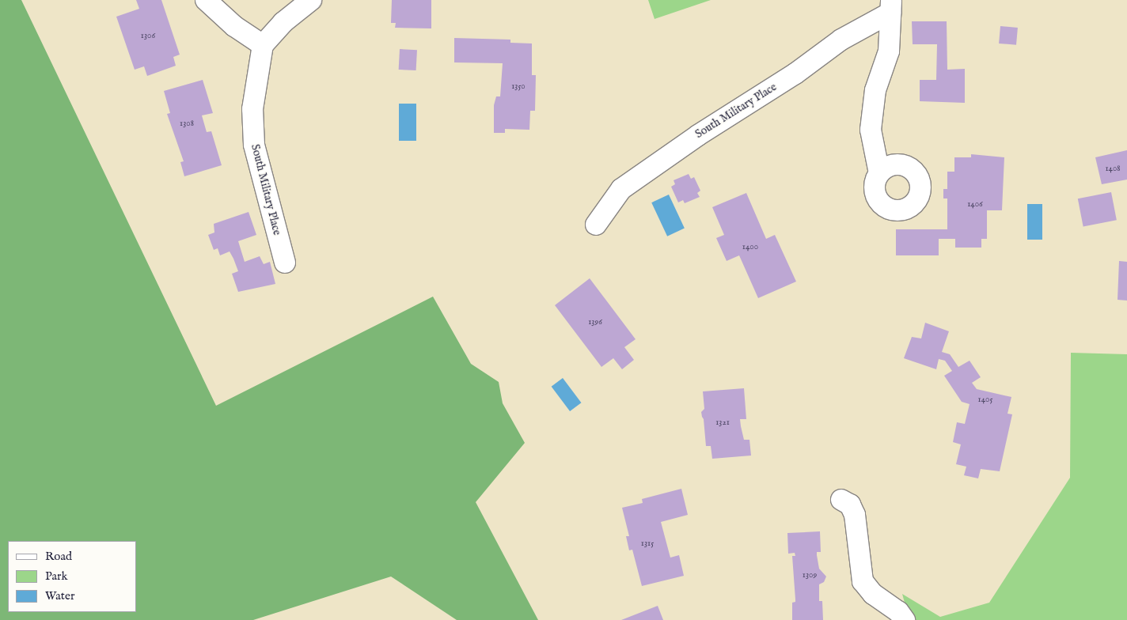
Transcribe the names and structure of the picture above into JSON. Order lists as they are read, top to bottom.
{
  "streets": {
    "street": ["South Military Place"]
  },
  "house_numbers": [
    "1306",
    "1350",
    "1308",
    "1408",
    "1406",
    "1400",
    "1396",
    "1405",
    "1321",
    "1315",
    "1309"
  ],
  "legend": ["Road", "Park", "Water"]
}
